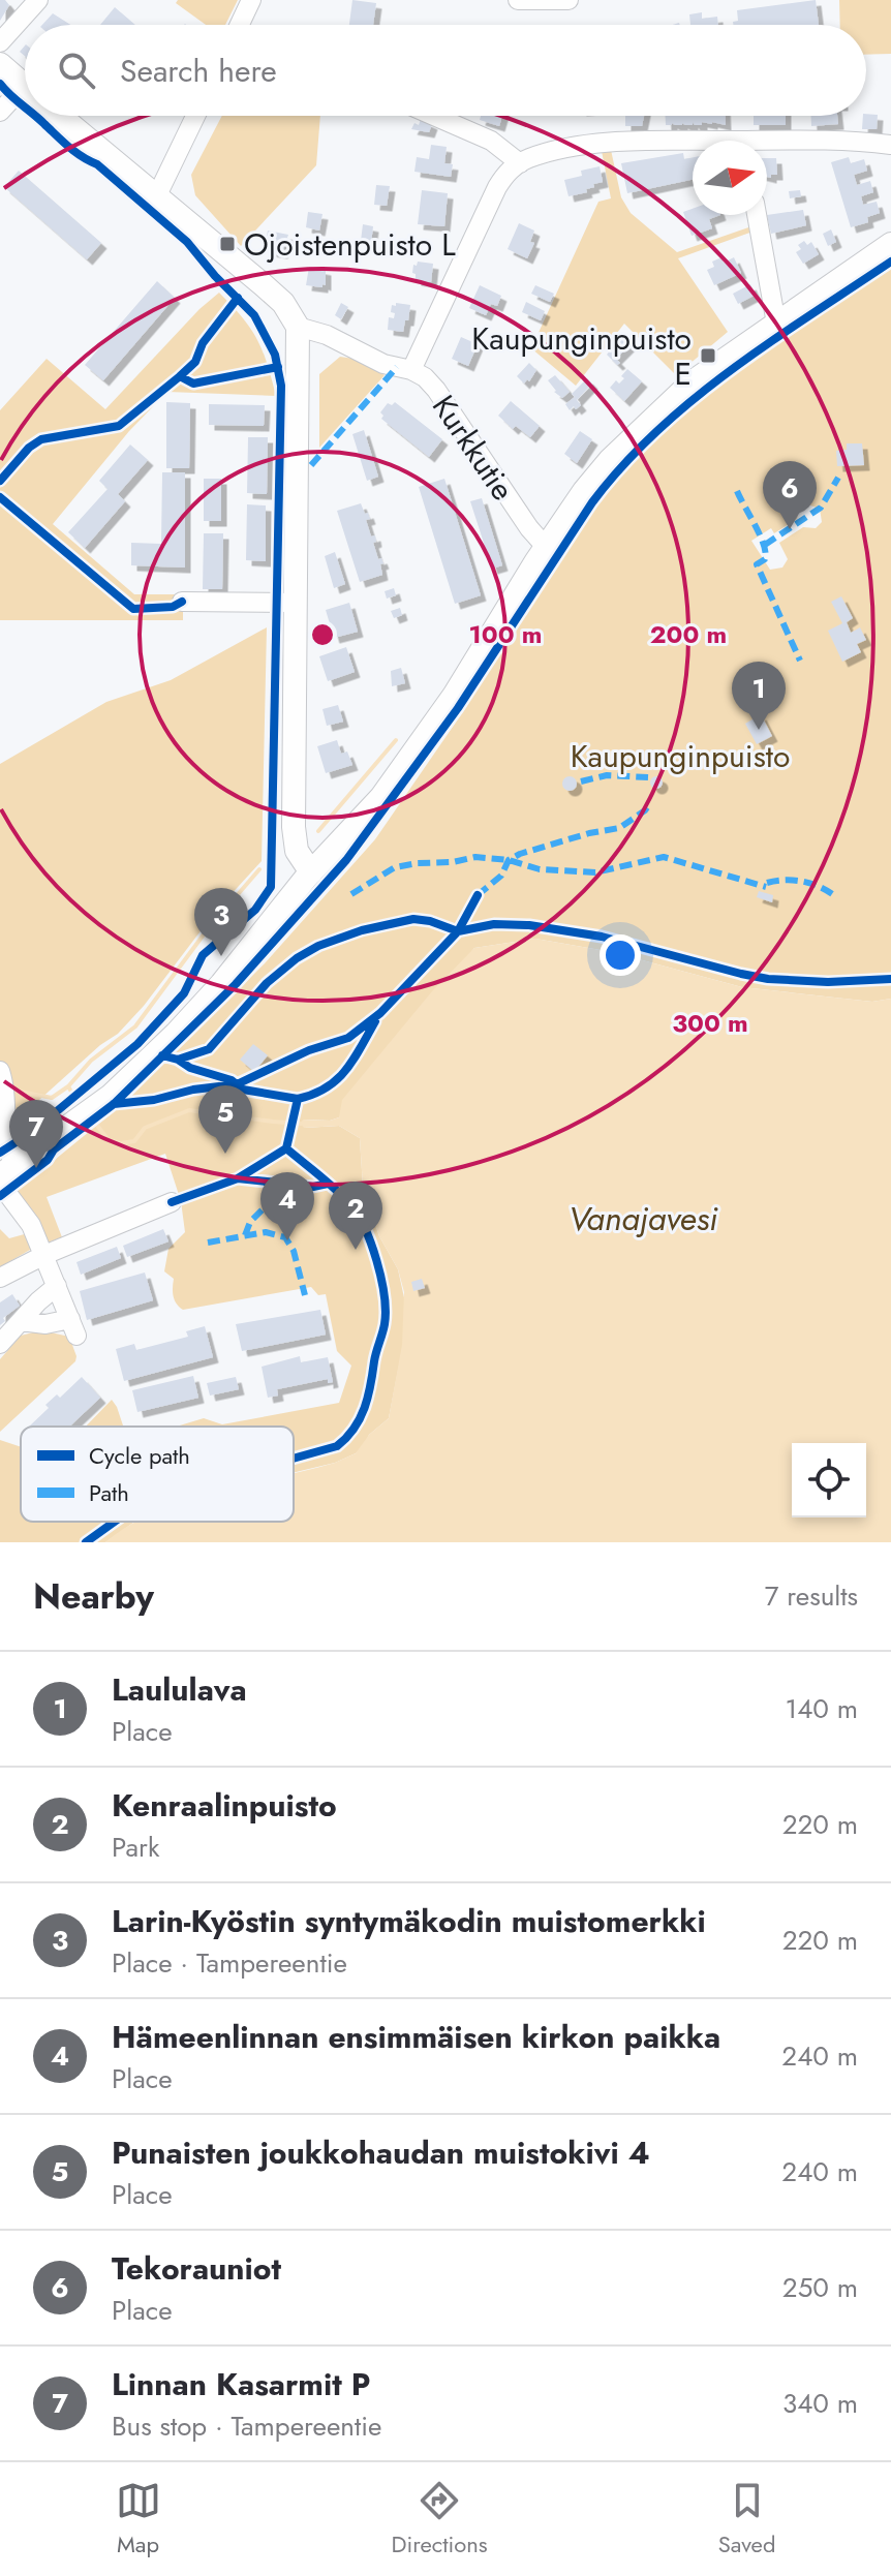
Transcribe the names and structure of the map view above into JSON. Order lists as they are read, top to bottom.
{
  "streets": {
    "street": ["Kurkkutie"]
  },
  "water": ["Vanajavesi"],
  "parks": ["Kaupunginpuisto"],
  "places": {
    "transit": ["Ojoistenpuisto L", "Kaupunginpuisto E"]
  },
  "legend": ["Cycle path", "Path"],
  "north": "right",
  "page": {
    "search": "Search here",
    "pins": [
      "6",
      "1",
      "3",
      "5",
      "7",
      "4",
      "2"
    ],
    "heading": ["Nearby", "7 results"],
    "list": [
      {
        "mark": "1",
        "name": "Laululava",
        "note": "Place",
        "value": "140 m"
      },
      {
        "mark": "2",
        "name": "Kenraalinpuisto",
        "note": "Park",
        "value": "220 m"
      },
      {
        "mark": "3",
        "name": "Larin-Kyöstin syntymäkodin muistomerkki",
        "note": "Place · Tampereentie",
        "value": "220 m"
      },
      {
        "mark": "4",
        "name": "Hämeenlinnan ensimmäisen kirkon paikka",
        "note": "Place",
        "value": "240 m"
      },
      {
        "mark": "5",
        "name": "Punaisten joukkohaudan muistokivi 4",
        "note": "Place",
        "value": "240 m"
      },
      {
        "mark": "6",
        "name": "Tekorauniot",
        "note": "Place",
        "value": "250 m"
      },
      {
        "mark": "7",
        "name": "Linnan Kasarmit P",
        "note": "Bus stop · Tampereentie",
        "value": "340 m"
      }
    ],
    "nav": ["Map", "Directions", "Saved"]
  },
  "rings": ["100 m", "200 m", "300 m"]
}
